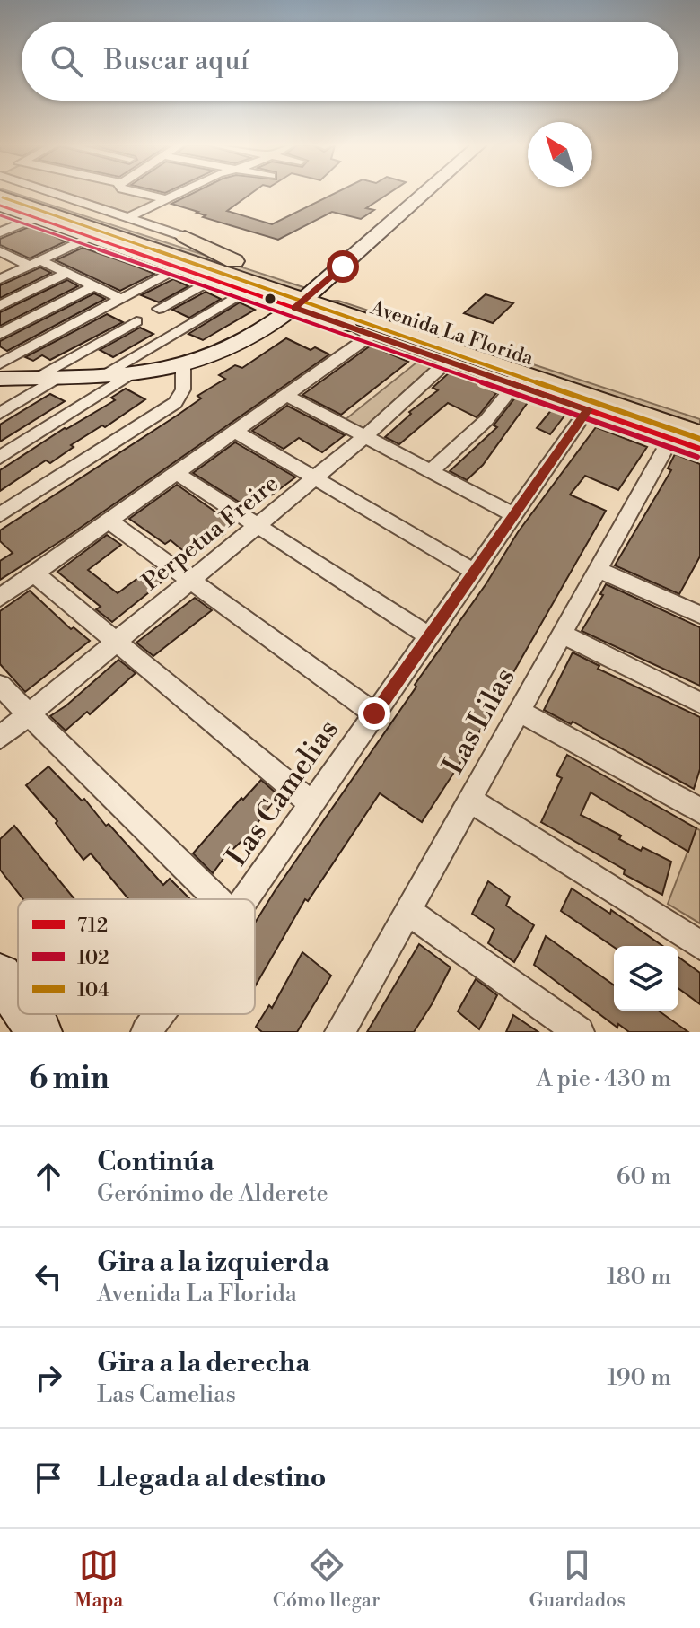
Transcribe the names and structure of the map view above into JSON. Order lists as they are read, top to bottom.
{
  "streets": {
    "main road": ["Avenida La Florida"],
    "street": ["Perpetua Freire", "Las Lilas", "Las Camelias"]
  },
  "crossings": [
    ["Avenida La Florida", "Perpetua Freire"],
    ["Avenida La Florida", "Las Lilas"],
    ["Avenida La Florida", "Las Camelias"]
  ],
  "lines": ["transit line 104", "transit line 712", "transit line 102"],
  "legend": ["712", "102", "104"],
  "north": "top left",
  "page": {
    "search": "Buscar aquí",
    "heading": ["6 min", "A pie · 430 m"],
    "list": [
      ["Continúa", "Gerónimo de Alderete", "60 m"],
      ["Gira a la izquierda", "Avenida La Florida", "180 m"],
      ["Gira a la derecha", "Las Camelias", "190 m"],
      "Llegada al destino"
    ],
    "nav": ["Mapa", "Cómo llegar", "Guardados"]
  }
}
